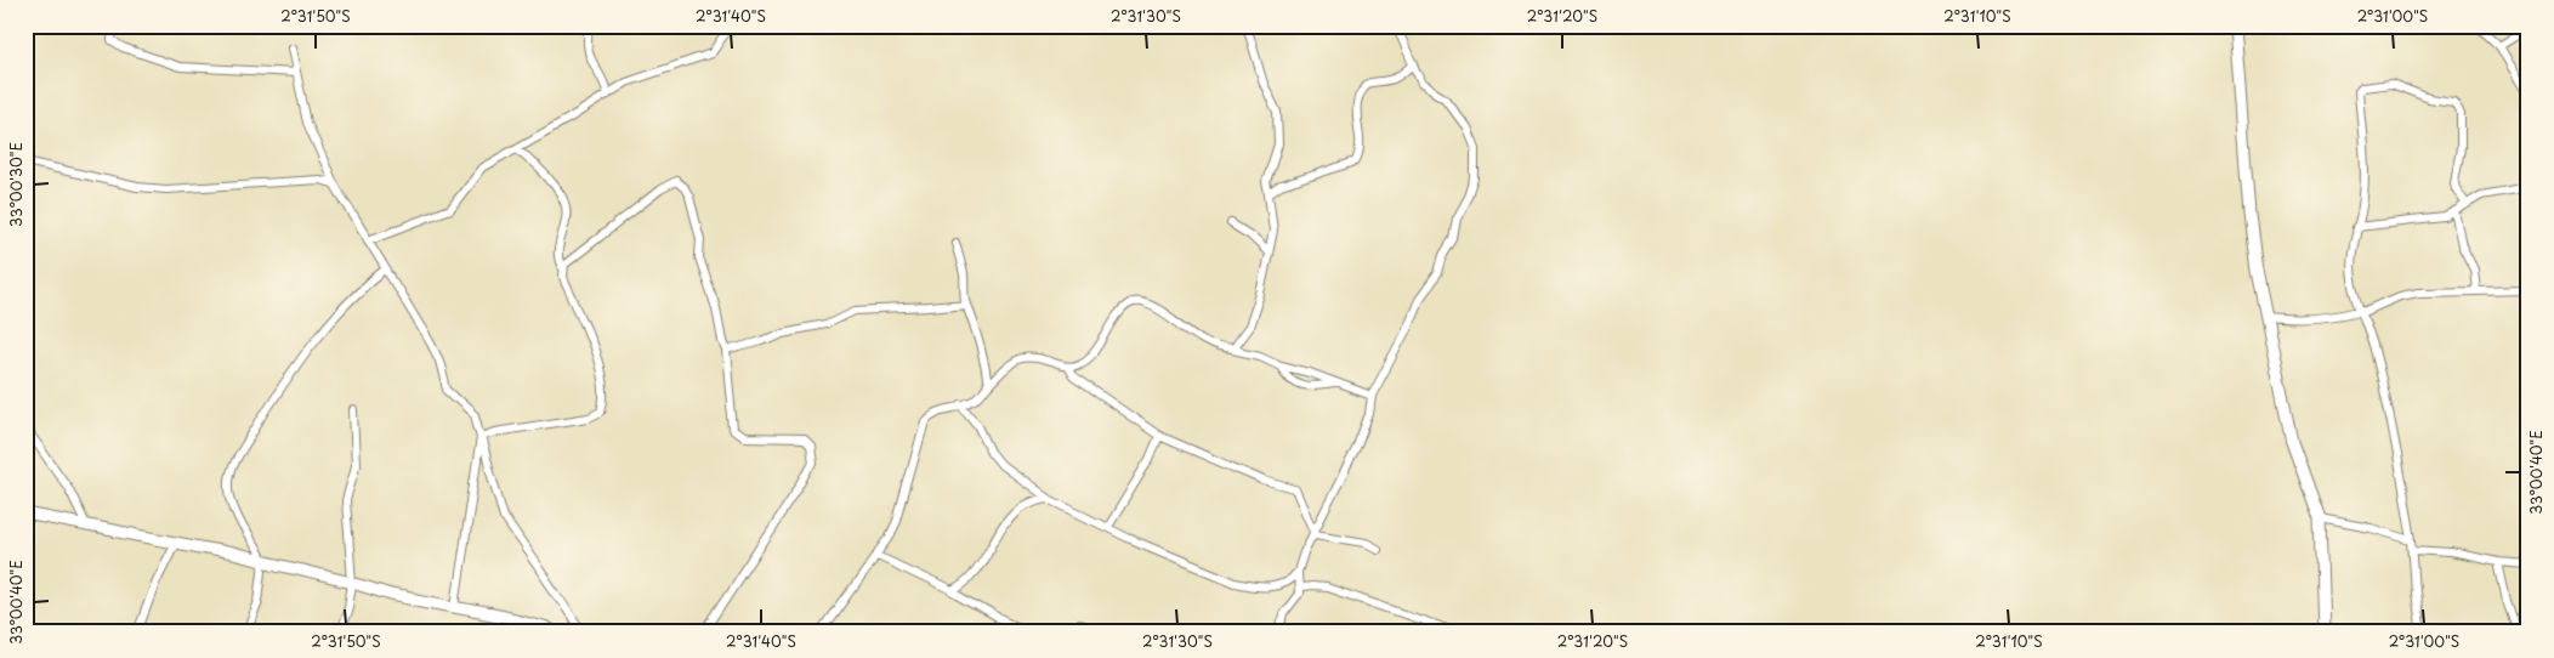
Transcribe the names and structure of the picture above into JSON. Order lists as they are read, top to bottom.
{
  "coordinates": [
    "2°31'50\"S",
    "2°31'40\"S",
    "2°31'30\"S",
    "2°31'20\"S",
    "2°31'10\"S",
    "2°31'00\"S",
    "33°00'30\"E",
    "33°00'40\"E"
  ]
}
